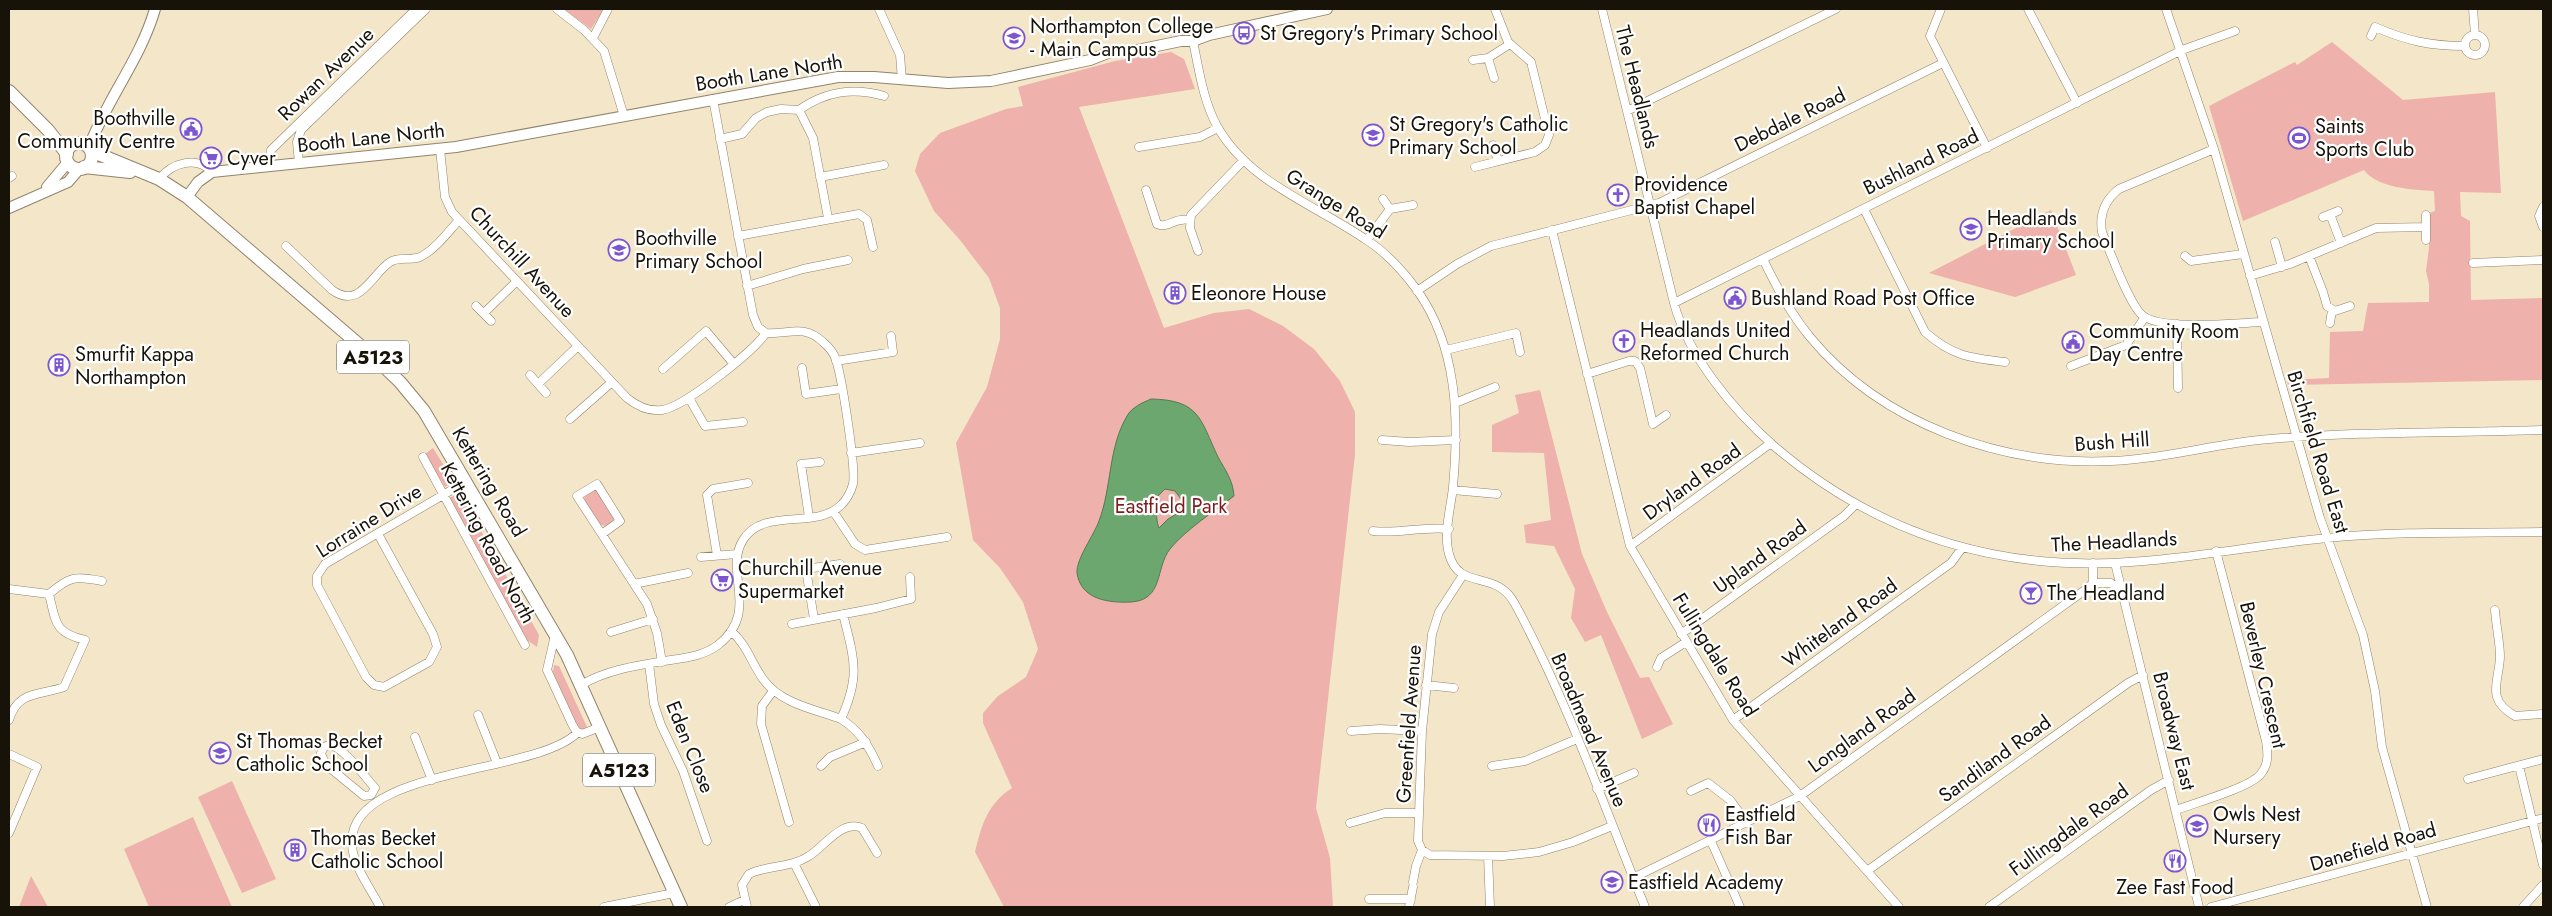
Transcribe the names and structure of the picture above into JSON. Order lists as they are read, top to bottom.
{
  "streets": {
    "main road": ["A5123", "Kettering Road"],
    "street": [
      "Booth Lane North",
      "Rowan Avenue",
      "The Headlands",
      "Debdale Road",
      "Bushland Road",
      "Grange Road",
      "Churchill Avenue",
      "Bush Hill",
      "Birchfield Road East",
      "Dryland Road",
      "Lorraine Drive",
      "Kettering Road North",
      "Upland Road",
      "Whiteland Road",
      "Fullingdale Road",
      "Beverley Crescent",
      "Greenfield Avenue",
      "Broadmead Avenue",
      "Longland Road",
      "Broadway East",
      "Eden Close",
      "Sandiland Road",
      "Danefield Road"
    ]
  },
  "crossings": [
    ["Booth Lane North", "Rowan Avenue"],
    ["Booth Lane North", "Grange Road"],
    ["Booth Lane North", "Churchill Avenue"],
    ["Booth Lane North", "Kettering Road"],
    ["The Headlands", "Debdale Road"],
    ["The Headlands", "Bushland Road"],
    ["The Headlands", "Birchfield Road East"],
    ["The Headlands", "Dryland Road"],
    ["The Headlands", "Upland Road"],
    ["The Headlands", "Whiteland Road"],
    ["The Headlands", "Beverley Crescent"],
    ["The Headlands", "Broadway East"],
    ["Debdale Road", "Grange Road"],
    ["Debdale Road", "Fullingdale Road"],
    ["Bushland Road", "Bush Hill"],
    ["Bushland Road", "Birchfield Road East"],
    ["Grange Road", "Greenfield Avenue"],
    ["Grange Road", "Broadmead Avenue"],
    ["Bush Hill", "Birchfield Road East"],
    ["Birchfield Road East", "Danefield Road"],
    ["Kettering Road", "Lorraine Drive"],
    ["Kettering Road", "Kettering Road North"],
    ["Dryland Road", "Fullingdale Road"],
    ["Lorraine Drive", "Kettering Road North"],
    ["Upland Road", "Fullingdale Road"],
    ["Whiteland Road", "Fullingdale Road"],
    ["Fullingdale Road", "Longland Road"],
    ["Fullingdale Road", "Broadway East"],
    ["Fullingdale Road", "Sandiland Road"],
    ["Beverley Crescent", "Broadway East"],
    ["Greenfield Avenue", "Broadmead Avenue"],
    ["Broadmead Avenue", "Longland Road"],
    ["Broadway East", "Sandiland Road"]
  ],
  "parks": ["Eastfield Park"],
  "places": {
    "bus stop": ["St Gregory's Primary School"],
    "school or university": [
      "Northampton College - Main Campus",
      "St Gregory's Catholic Primary School",
      "Headlands Primary School",
      "Boothville Primary School",
      "St Thomas Becket Catholic School",
      "Owls Nest Nursery",
      "Eastfield Academy"
    ],
    "public building": ["Boothville Community Centre", "Bushland Road Post Office", "Community Room Day Centre"],
    "sports": ["Saints Sports Club"],
    "supermarket": ["Cyver", "Churchill Avenue Supermarket"],
    "church": ["Providence Baptist Chapel", "Headlands United Reformed Church"],
    "building": ["Eleonore House", "Smurfit Kappa Northampton", "Thomas Becket Catholic School"],
    "bar": ["The Headland"],
    "restaurant": ["Eastfield Fish Bar", "Zee Fast Food"]
  }
}
